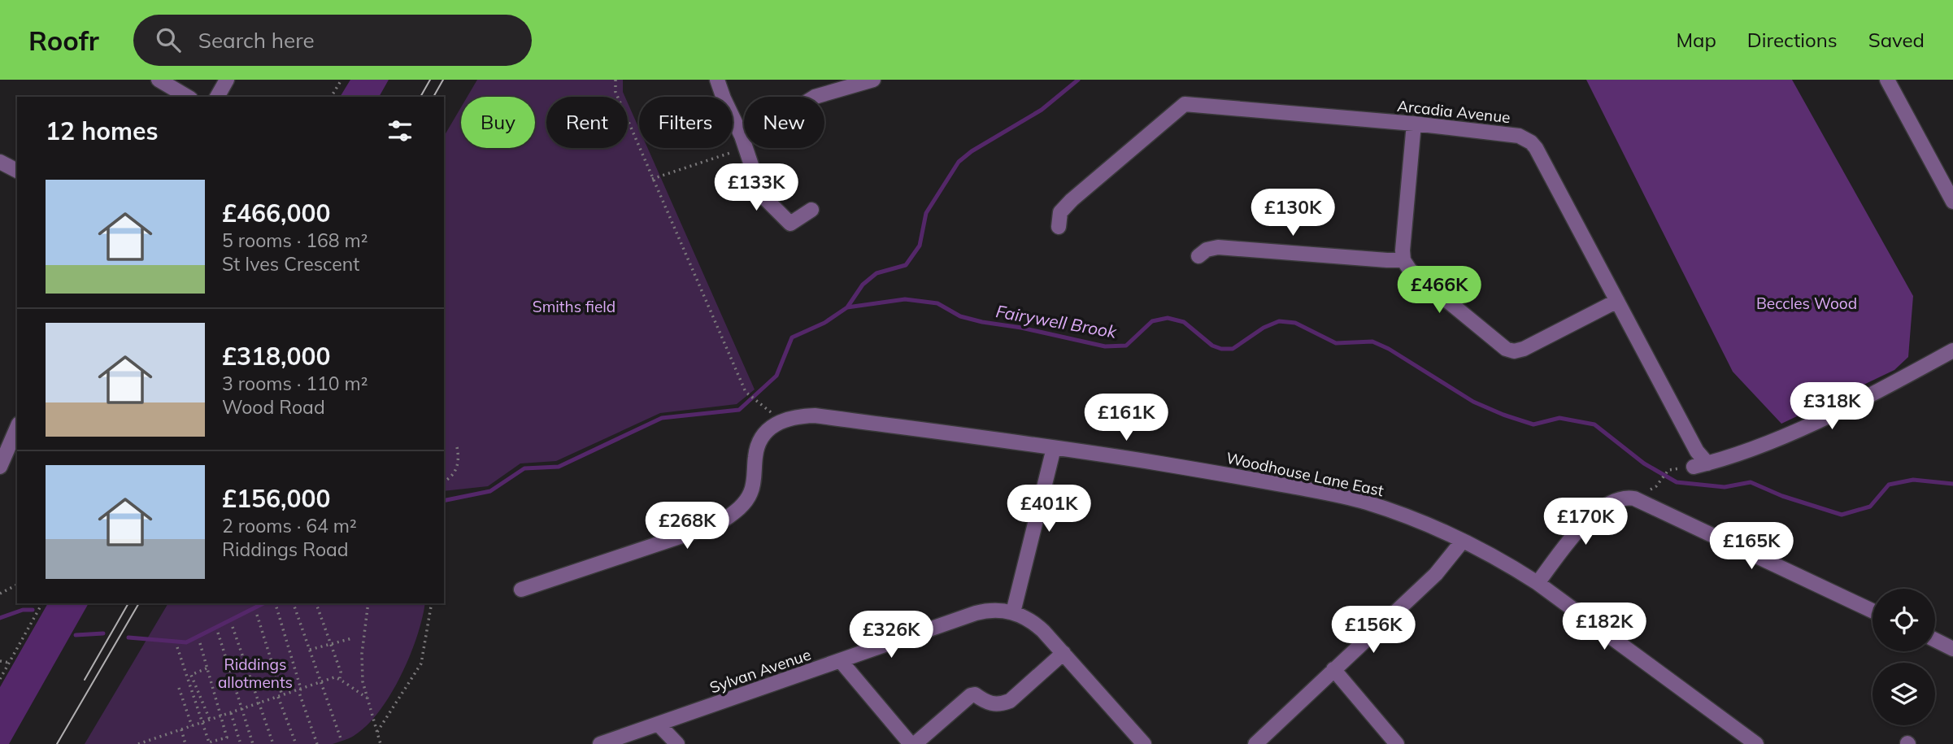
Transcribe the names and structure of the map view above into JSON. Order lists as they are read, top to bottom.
{
  "streets": {
    "street": ["Arcadia Avenue", "Woodhouse Lane East", "Sylvan Avenue"]
  },
  "water": ["Fairywell Brook"],
  "parks": ["Beccles Wood", "Smiths field", "Riddings allotments"],
  "page": {
    "header": "Roofr",
    "search": "Search here",
    "nav": ["Map", "Directions", "Saved"],
    "chip": [
      "Buy",
      "Rent",
      "Filters",
      "New"
    ],
    "heading": "12 homes",
    "price": [
      "£133K",
      "£130K",
      "£466K",
      "£318K",
      "£161K",
      "£401K",
      "£170K",
      "£268K",
      "£165K",
      "£182K",
      "£156K",
      "£326K"
    ],
    "list": [
      {
        "name": "£466,000",
        "note": "5 rooms · 168 m² · St Ives Crescent"
      },
      {
        "name": "£318,000",
        "note": "3 rooms · 110 m² · Wood Road"
      },
      {
        "name": "£156,000",
        "note": "2 rooms · 64 m² · Riddings Road"
      }
    ]
  }
}
